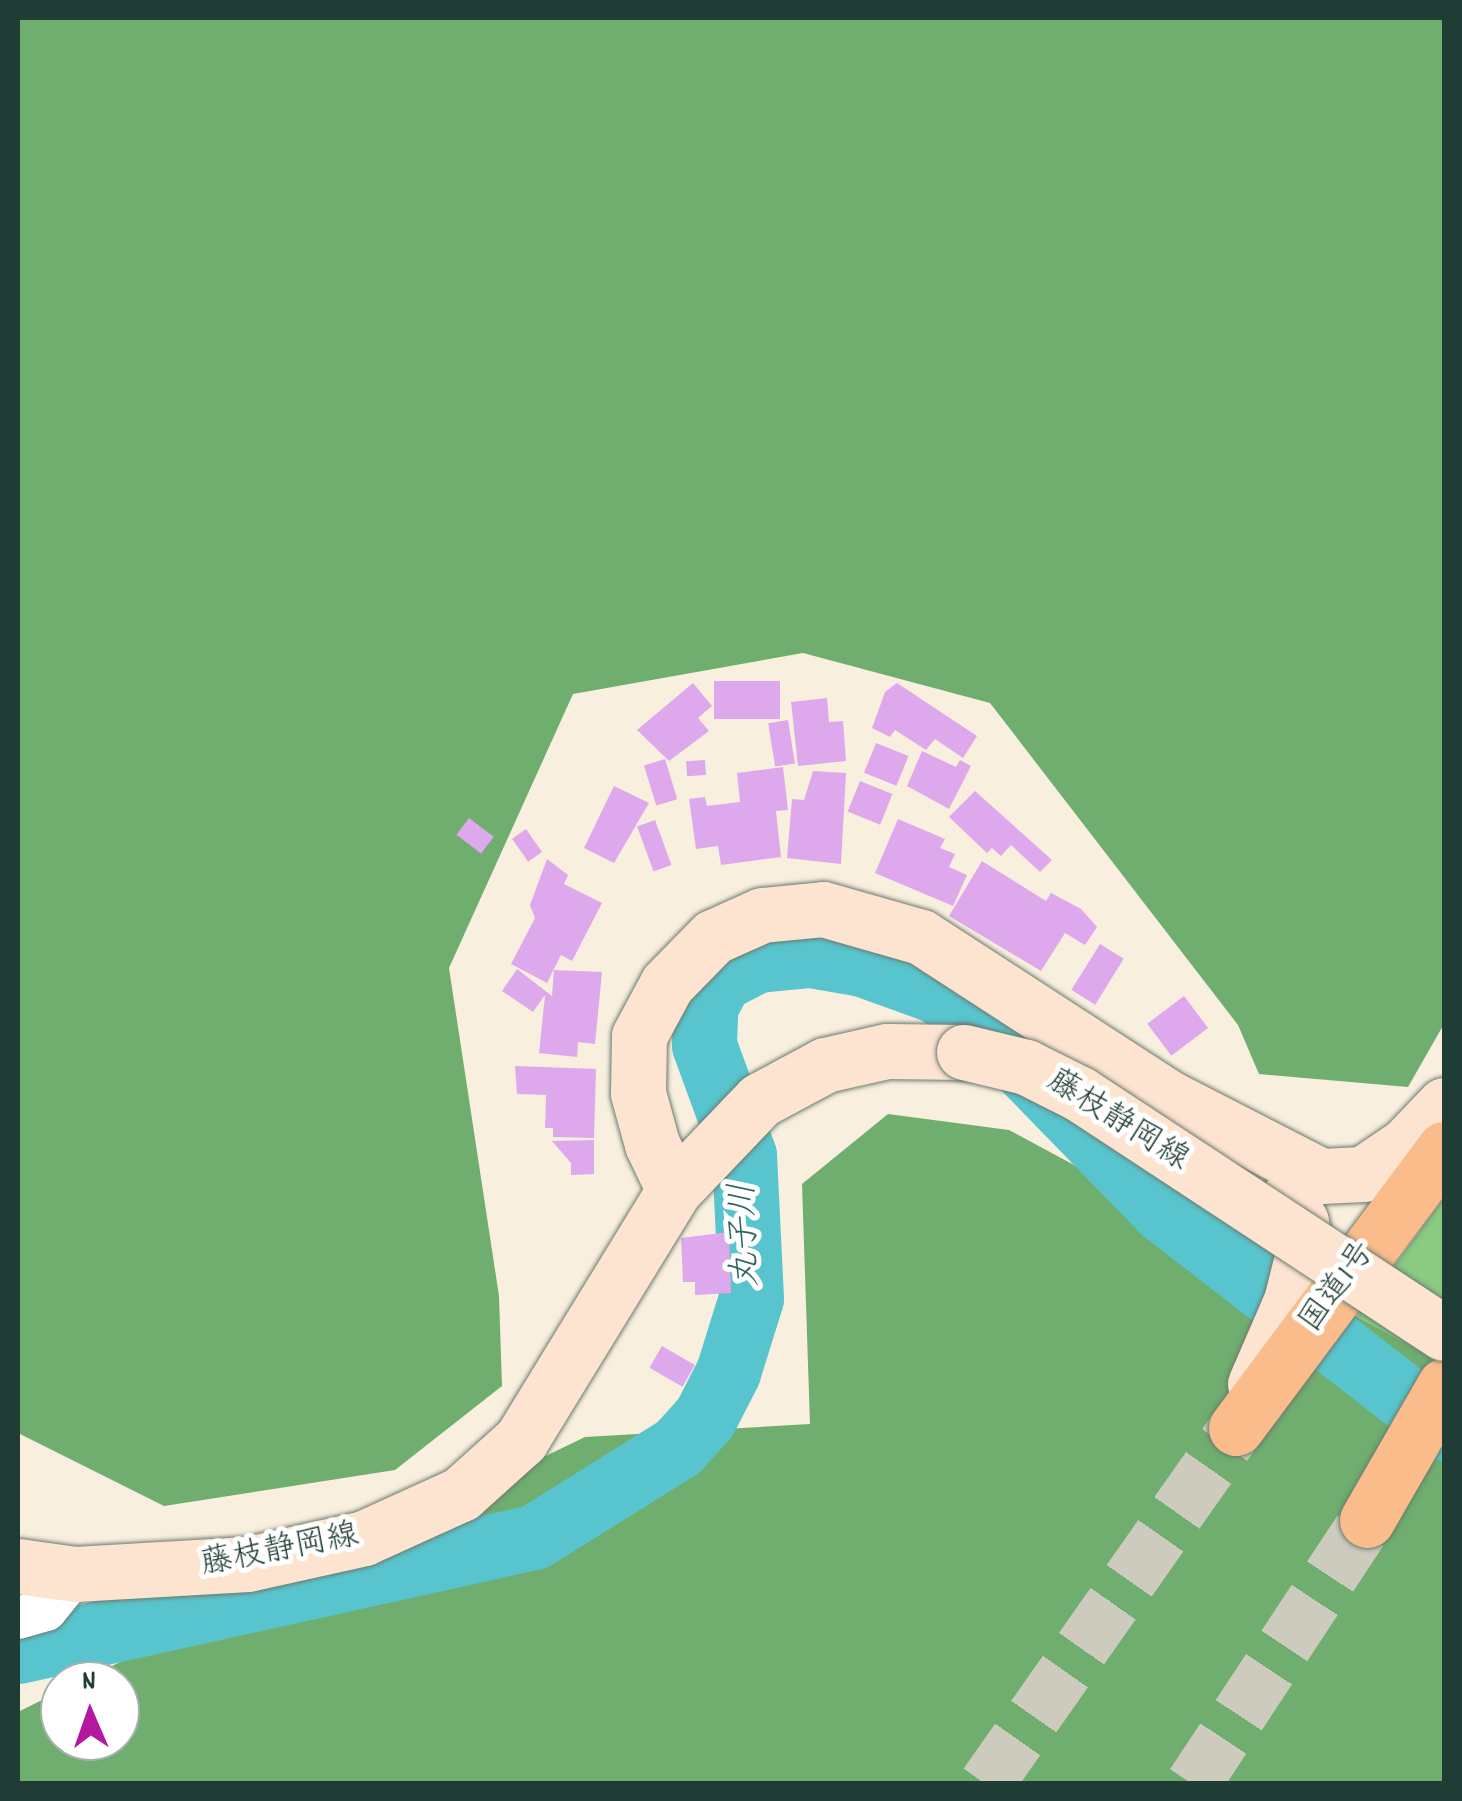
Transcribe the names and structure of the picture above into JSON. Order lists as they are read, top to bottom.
{
  "streets": {
    "highway": ["国道1号"],
    "main road": ["藤枝静岡線"]
  },
  "water": ["丸子川"],
  "north": "top"
}
